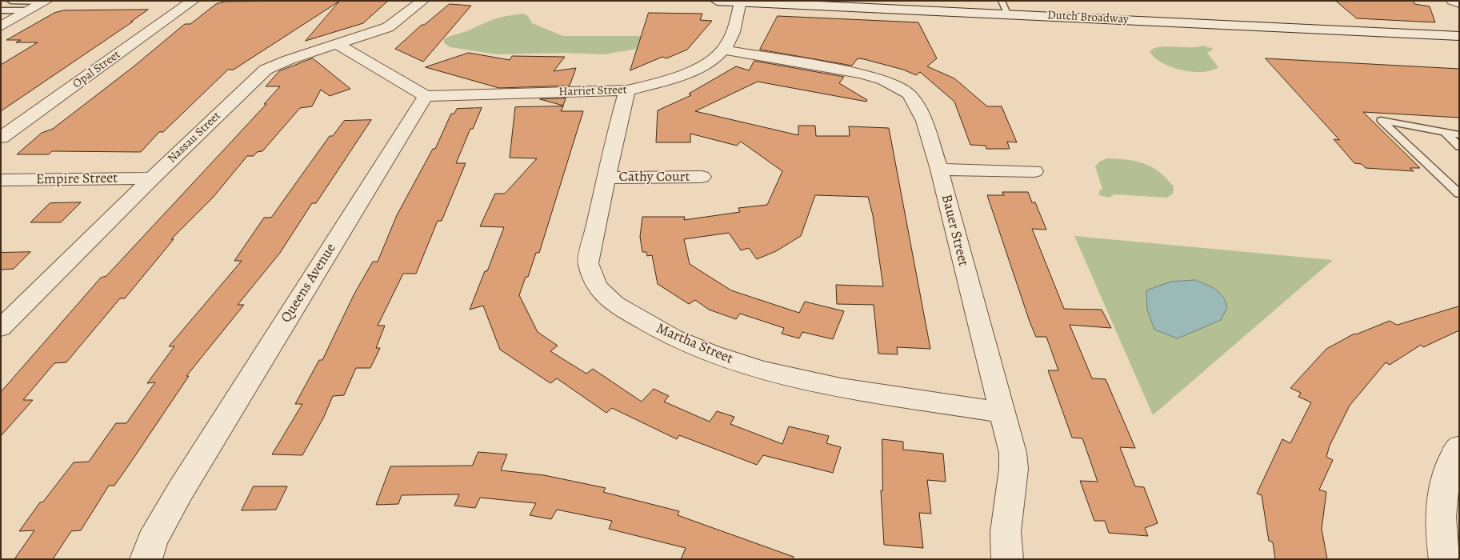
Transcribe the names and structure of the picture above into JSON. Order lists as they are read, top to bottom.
{
  "streets": {
    "street": [
      "Dutch Broadway",
      "Opal Street",
      "Harriet Street",
      "Nassau Street",
      "Cathy Court",
      "Empire Street",
      "Bauer Street",
      "Queens Avenue",
      "Martha Street"
    ]
  },
  "crossings": [
    ["Dutch Broadway", "Harriet Street"],
    ["Harriet Street", "Bauer Street"],
    ["Harriet Street", "Queens Avenue"],
    ["Harriet Street", "Martha Street"],
    ["Nassau Street", "Empire Street"],
    ["Cathy Court", "Martha Street"],
    ["Bauer Street", "Martha Street"]
  ]
}
